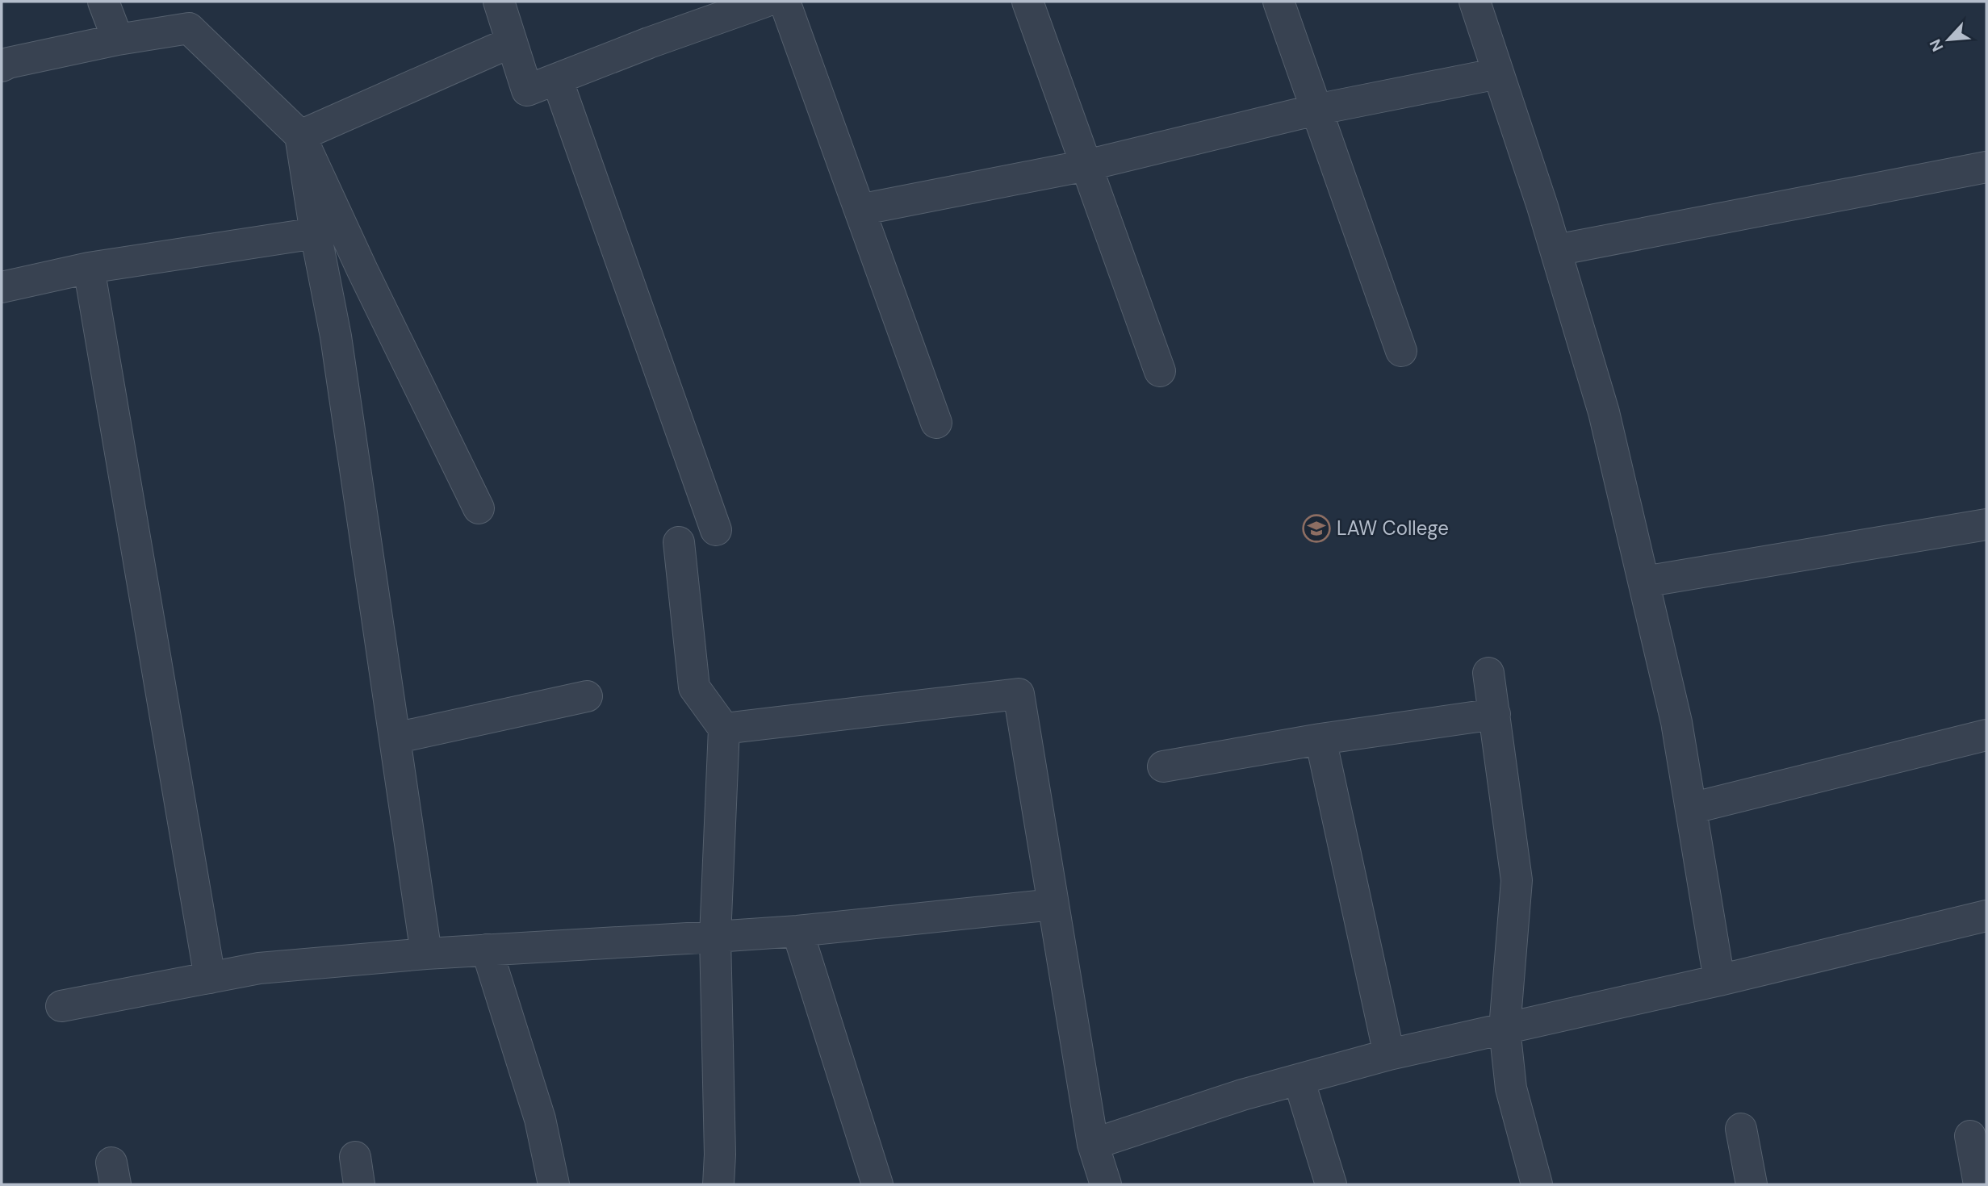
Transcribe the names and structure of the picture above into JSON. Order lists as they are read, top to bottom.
{
  "places": {
    "school or university": ["LAW College"]
  },
  "north": "bottom left"
}
